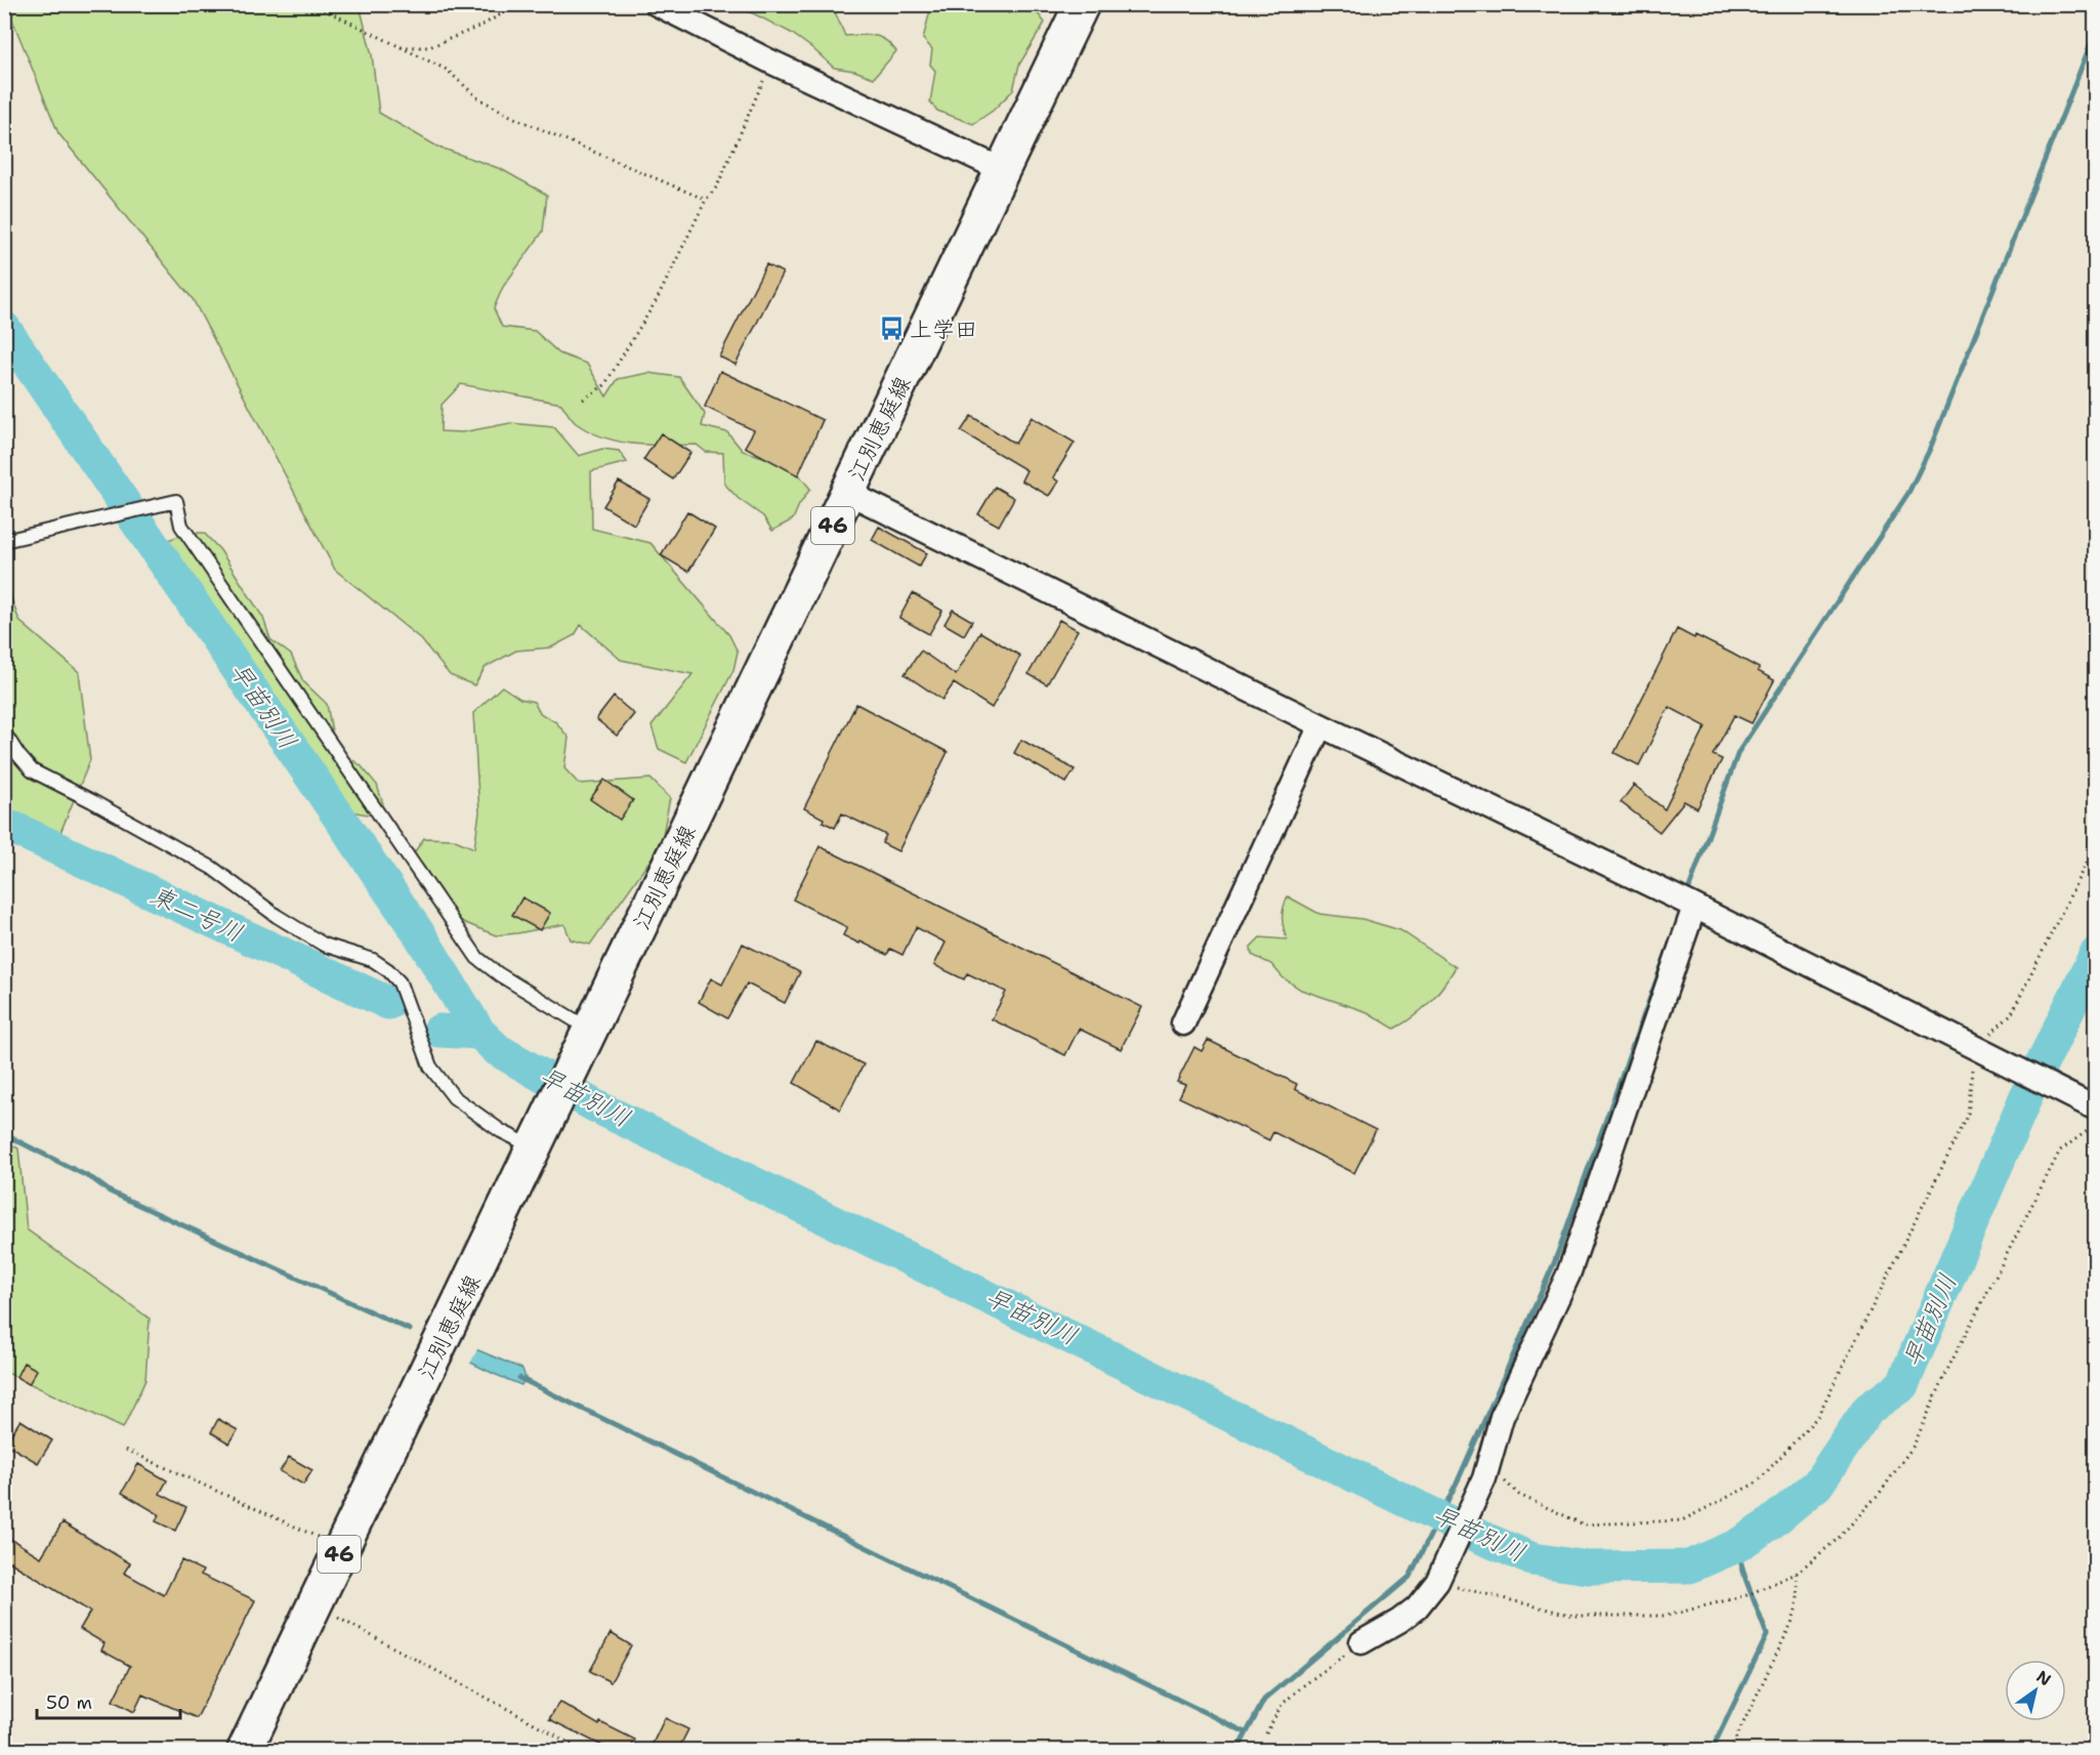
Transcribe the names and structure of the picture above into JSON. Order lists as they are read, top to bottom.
{
  "streets": {
    "main road": ["江別恵庭線", "46"]
  },
  "water": ["早苗別川", "東二号川"],
  "places": {
    "bus stop": ["上学田"]
  },
  "scale_bar": "50 m",
  "north": "top right"
}
